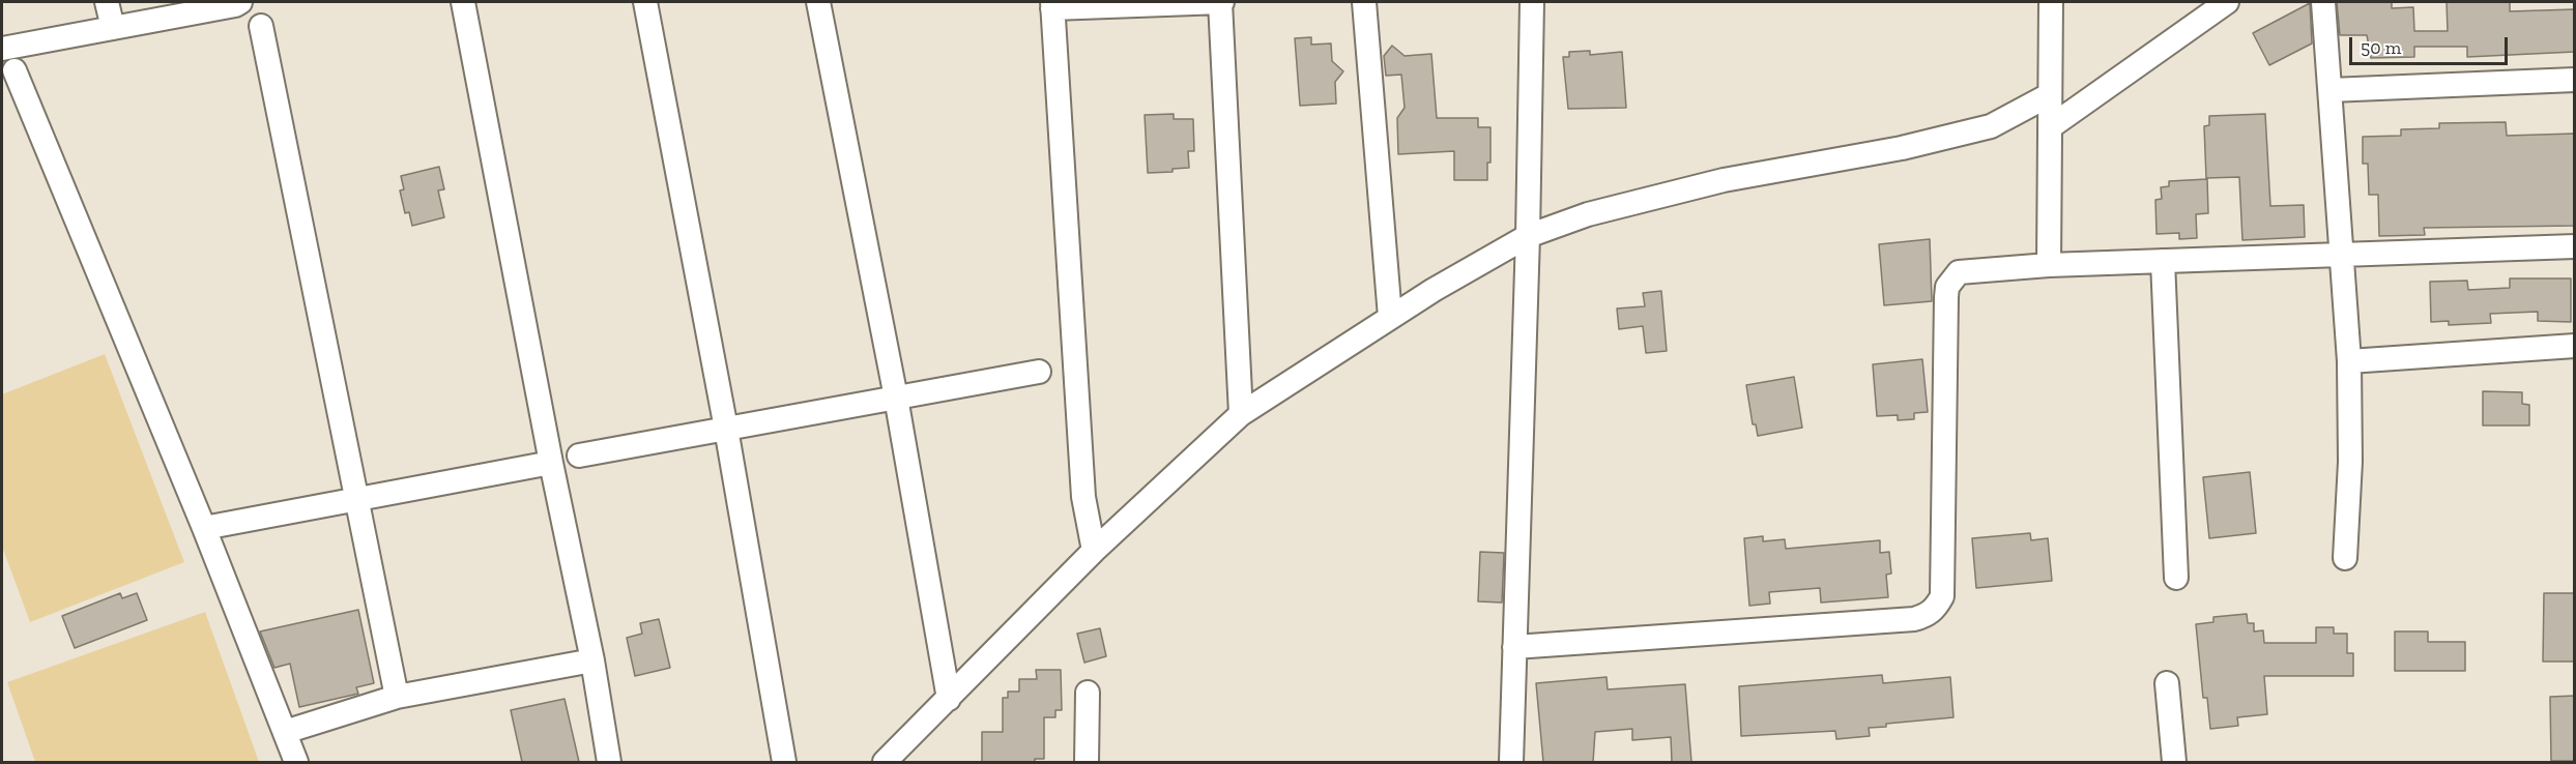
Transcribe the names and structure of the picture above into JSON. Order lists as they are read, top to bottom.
{
  "scale_bar": "50 m"
}
